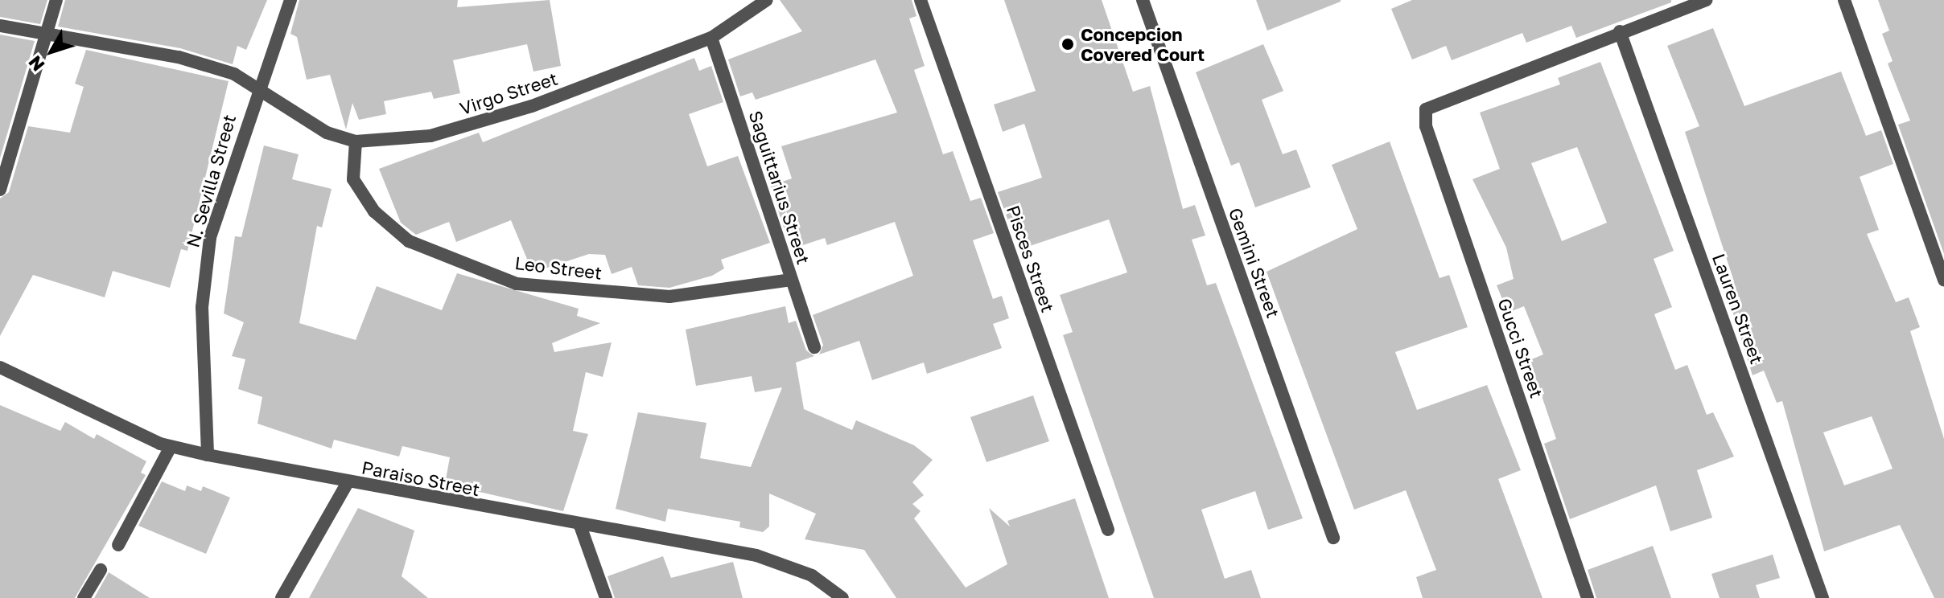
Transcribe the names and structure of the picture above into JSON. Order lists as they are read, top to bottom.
{
  "streets": {
    "street": [
      "Virgo Street",
      "N. Sevilla Street",
      "Saguittarius Street",
      "Pisces Street",
      "Gemini Street",
      "Leo Street",
      "Lauren Street",
      "Gucci Street",
      "Paraiso Street"
    ]
  },
  "crossings": [
    ["Virgo Street", "N. Sevilla Street"],
    ["Virgo Street", "Saguittarius Street"],
    ["Virgo Street", "Leo Street"],
    ["N. Sevilla Street", "Paraiso Street"],
    ["Saguittarius Street", "Leo Street"],
    ["Lauren Street", "Gucci Street"]
  ],
  "places": ["Concepcion Covered Court"],
  "north": "bottom left"
}
